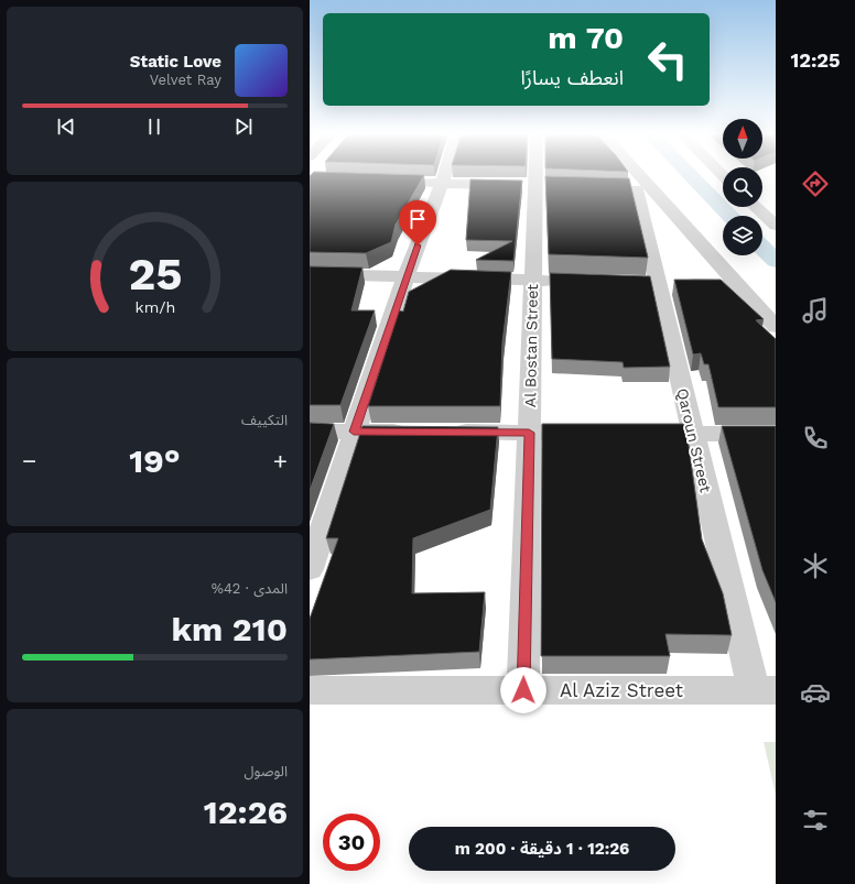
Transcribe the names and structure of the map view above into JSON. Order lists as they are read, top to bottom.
{
  "streets": {
    "street": ["Al Bostan Street", "Qaroun Street", "Al Aziz Street"]
  },
  "crossings": [
    ["Al Bostan Street", "Al Aziz Street"],
    ["Qaroun Street", "Al Aziz Street"]
  ],
  "north": "top",
  "page": {
    "tabs": "12:25",
    "turn": ["70 m", "انعطف يسارًا"],
    "song": ["Static Love", "Velvet Ray"],
    "tile": [
      "التكييف",
      ["المدى · 42%", "210 km"],
      ["الوصول", "12:26"]
    ],
    "heat": ["−", "19°", "+"],
    "limit": "30",
    "trip": "12:26 · 1 دقيقة · 200 m",
    "gauge": ["25", "km/h"]
  }
}
